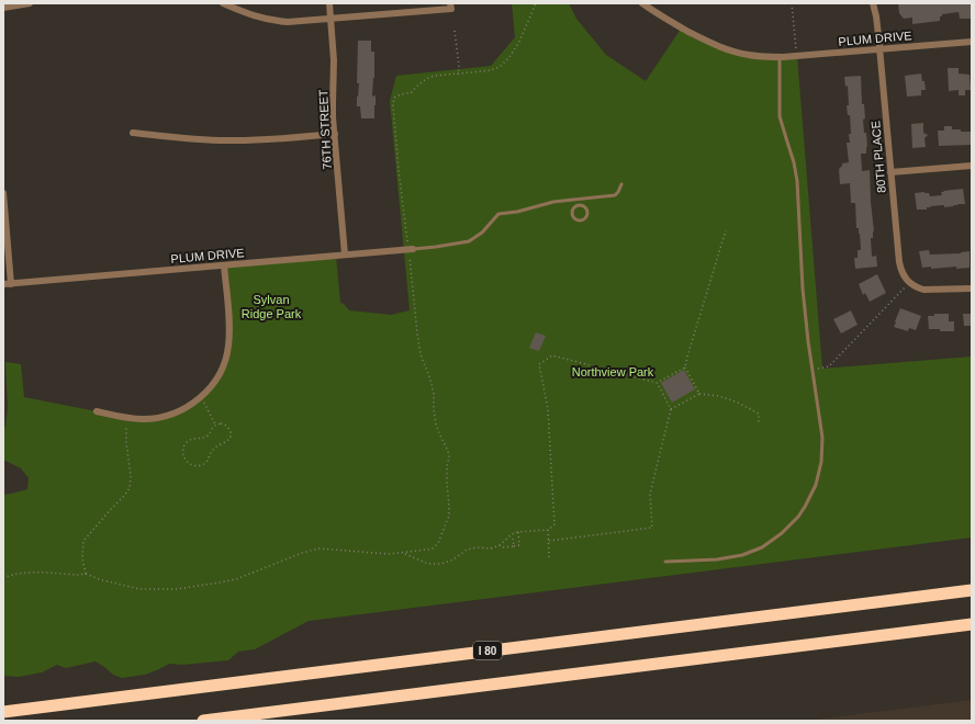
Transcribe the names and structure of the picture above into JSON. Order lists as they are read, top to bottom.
{
  "streets": {
    "highway": ["I 80"],
    "street": ["PLUM DRIVE", "76TH STREET", "80TH PLACE"]
  },
  "crossings": [
    ["PLUM DRIVE", "76TH STREET"],
    ["PLUM DRIVE", "80TH PLACE"]
  ],
  "parks": ["Sylvan Ridge Park", "Northview Park"]
}
